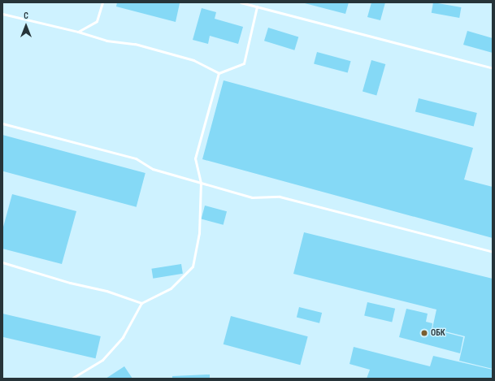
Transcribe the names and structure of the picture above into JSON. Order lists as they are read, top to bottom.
{
  "places": ["ОБК"],
  "north": "top"
}
